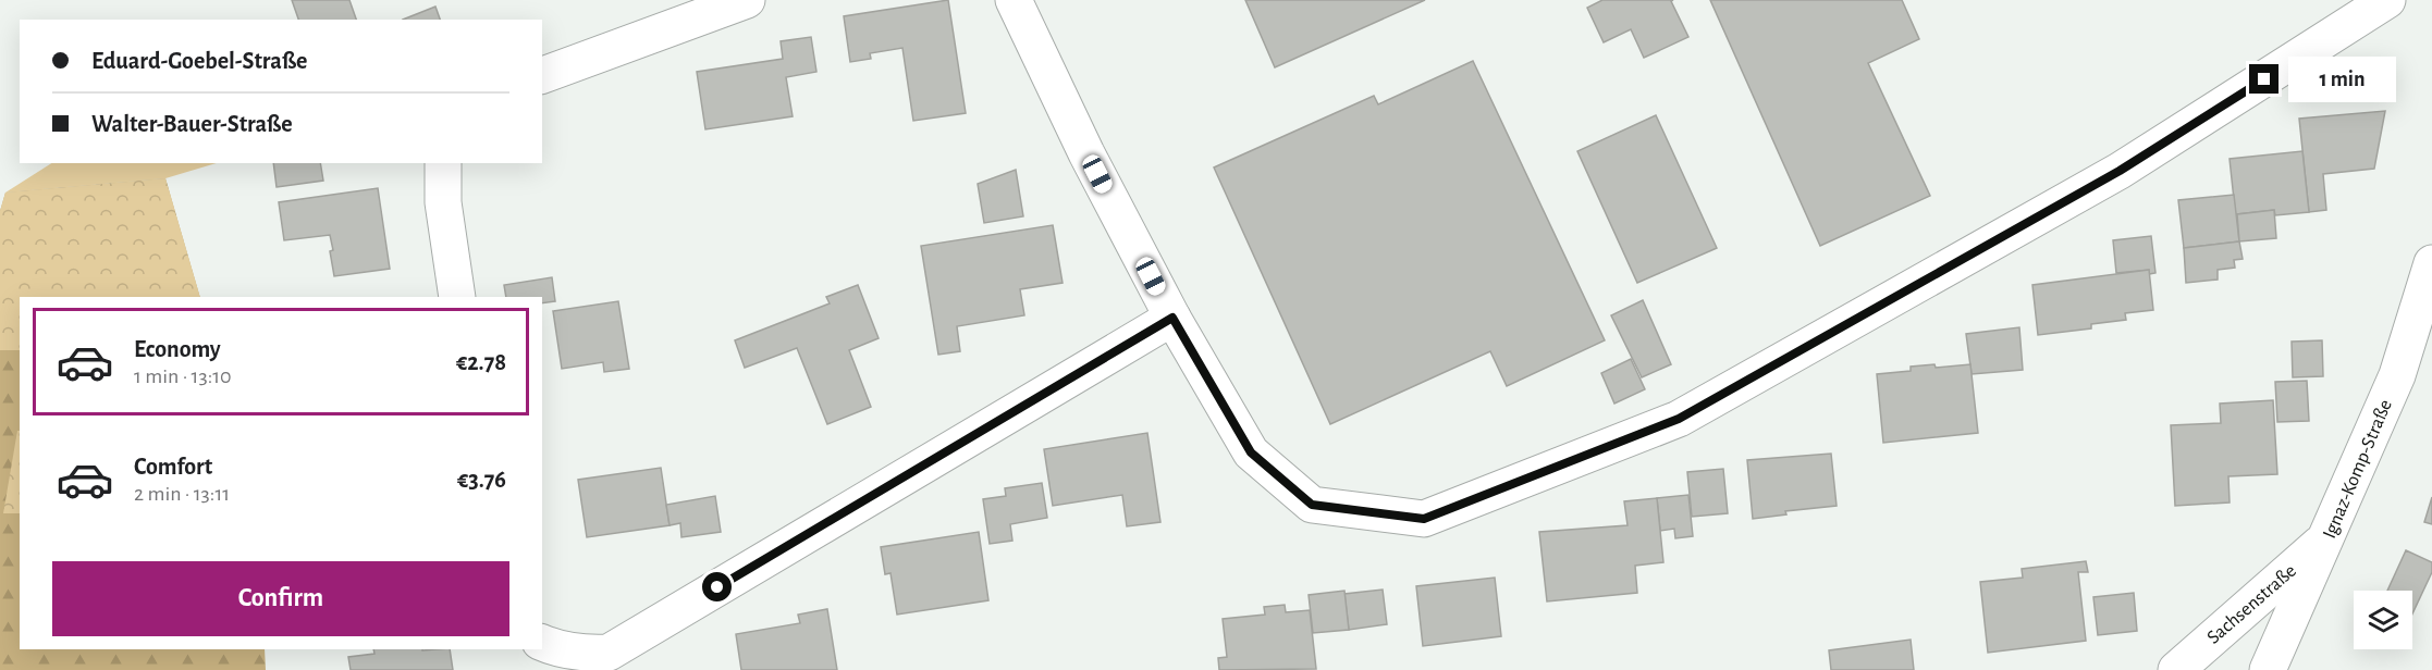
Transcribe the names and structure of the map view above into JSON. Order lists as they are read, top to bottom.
{
  "streets": {
    "street": ["Ignaz-Komp-Straße", "Sachsenstraße"]
  },
  "crossings": [
    ["Ignaz-Komp-Straße", "Sachsenstraße"]
  ],
  "page": {
    "banner": ["Eduard-Goebel-Straße", "Walter-Bauer-Straße"],
    "bubble": "1 min",
    "list": [
      {
        "name": "Economy",
        "note": "1 min · 13:10",
        "value": "€2.78"
      },
      {
        "name": "Comfort",
        "note": "2 min · 13:11",
        "value": "€3.76"
      }
    ],
    "buttons": "Confirm"
  }
}
